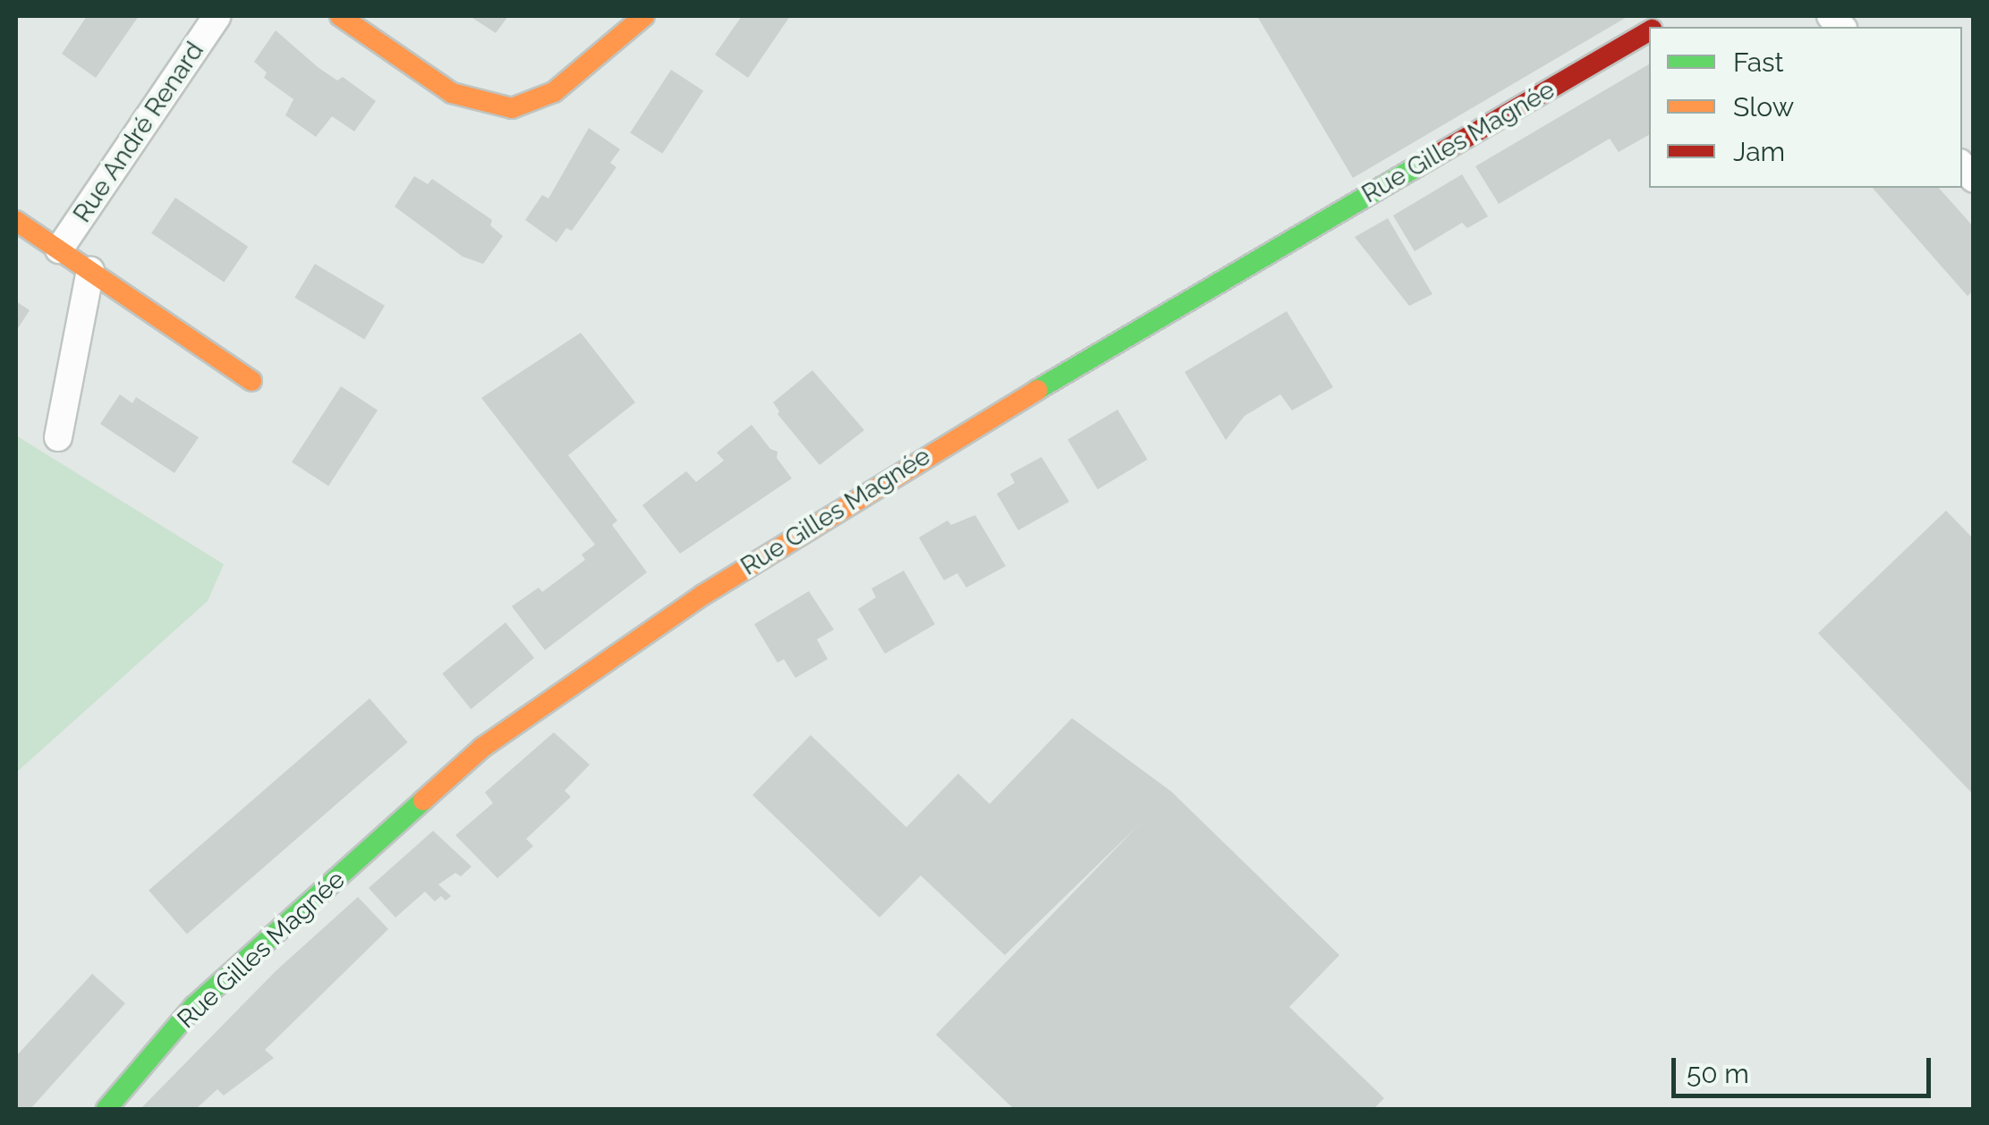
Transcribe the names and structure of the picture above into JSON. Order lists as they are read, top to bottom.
{
  "streets": {
    "street": ["Rue André Renard", "Rue Gilles Magnée"]
  },
  "legend": ["Fast", "Slow", "Jam"],
  "scale_bar": "50 m"
}
